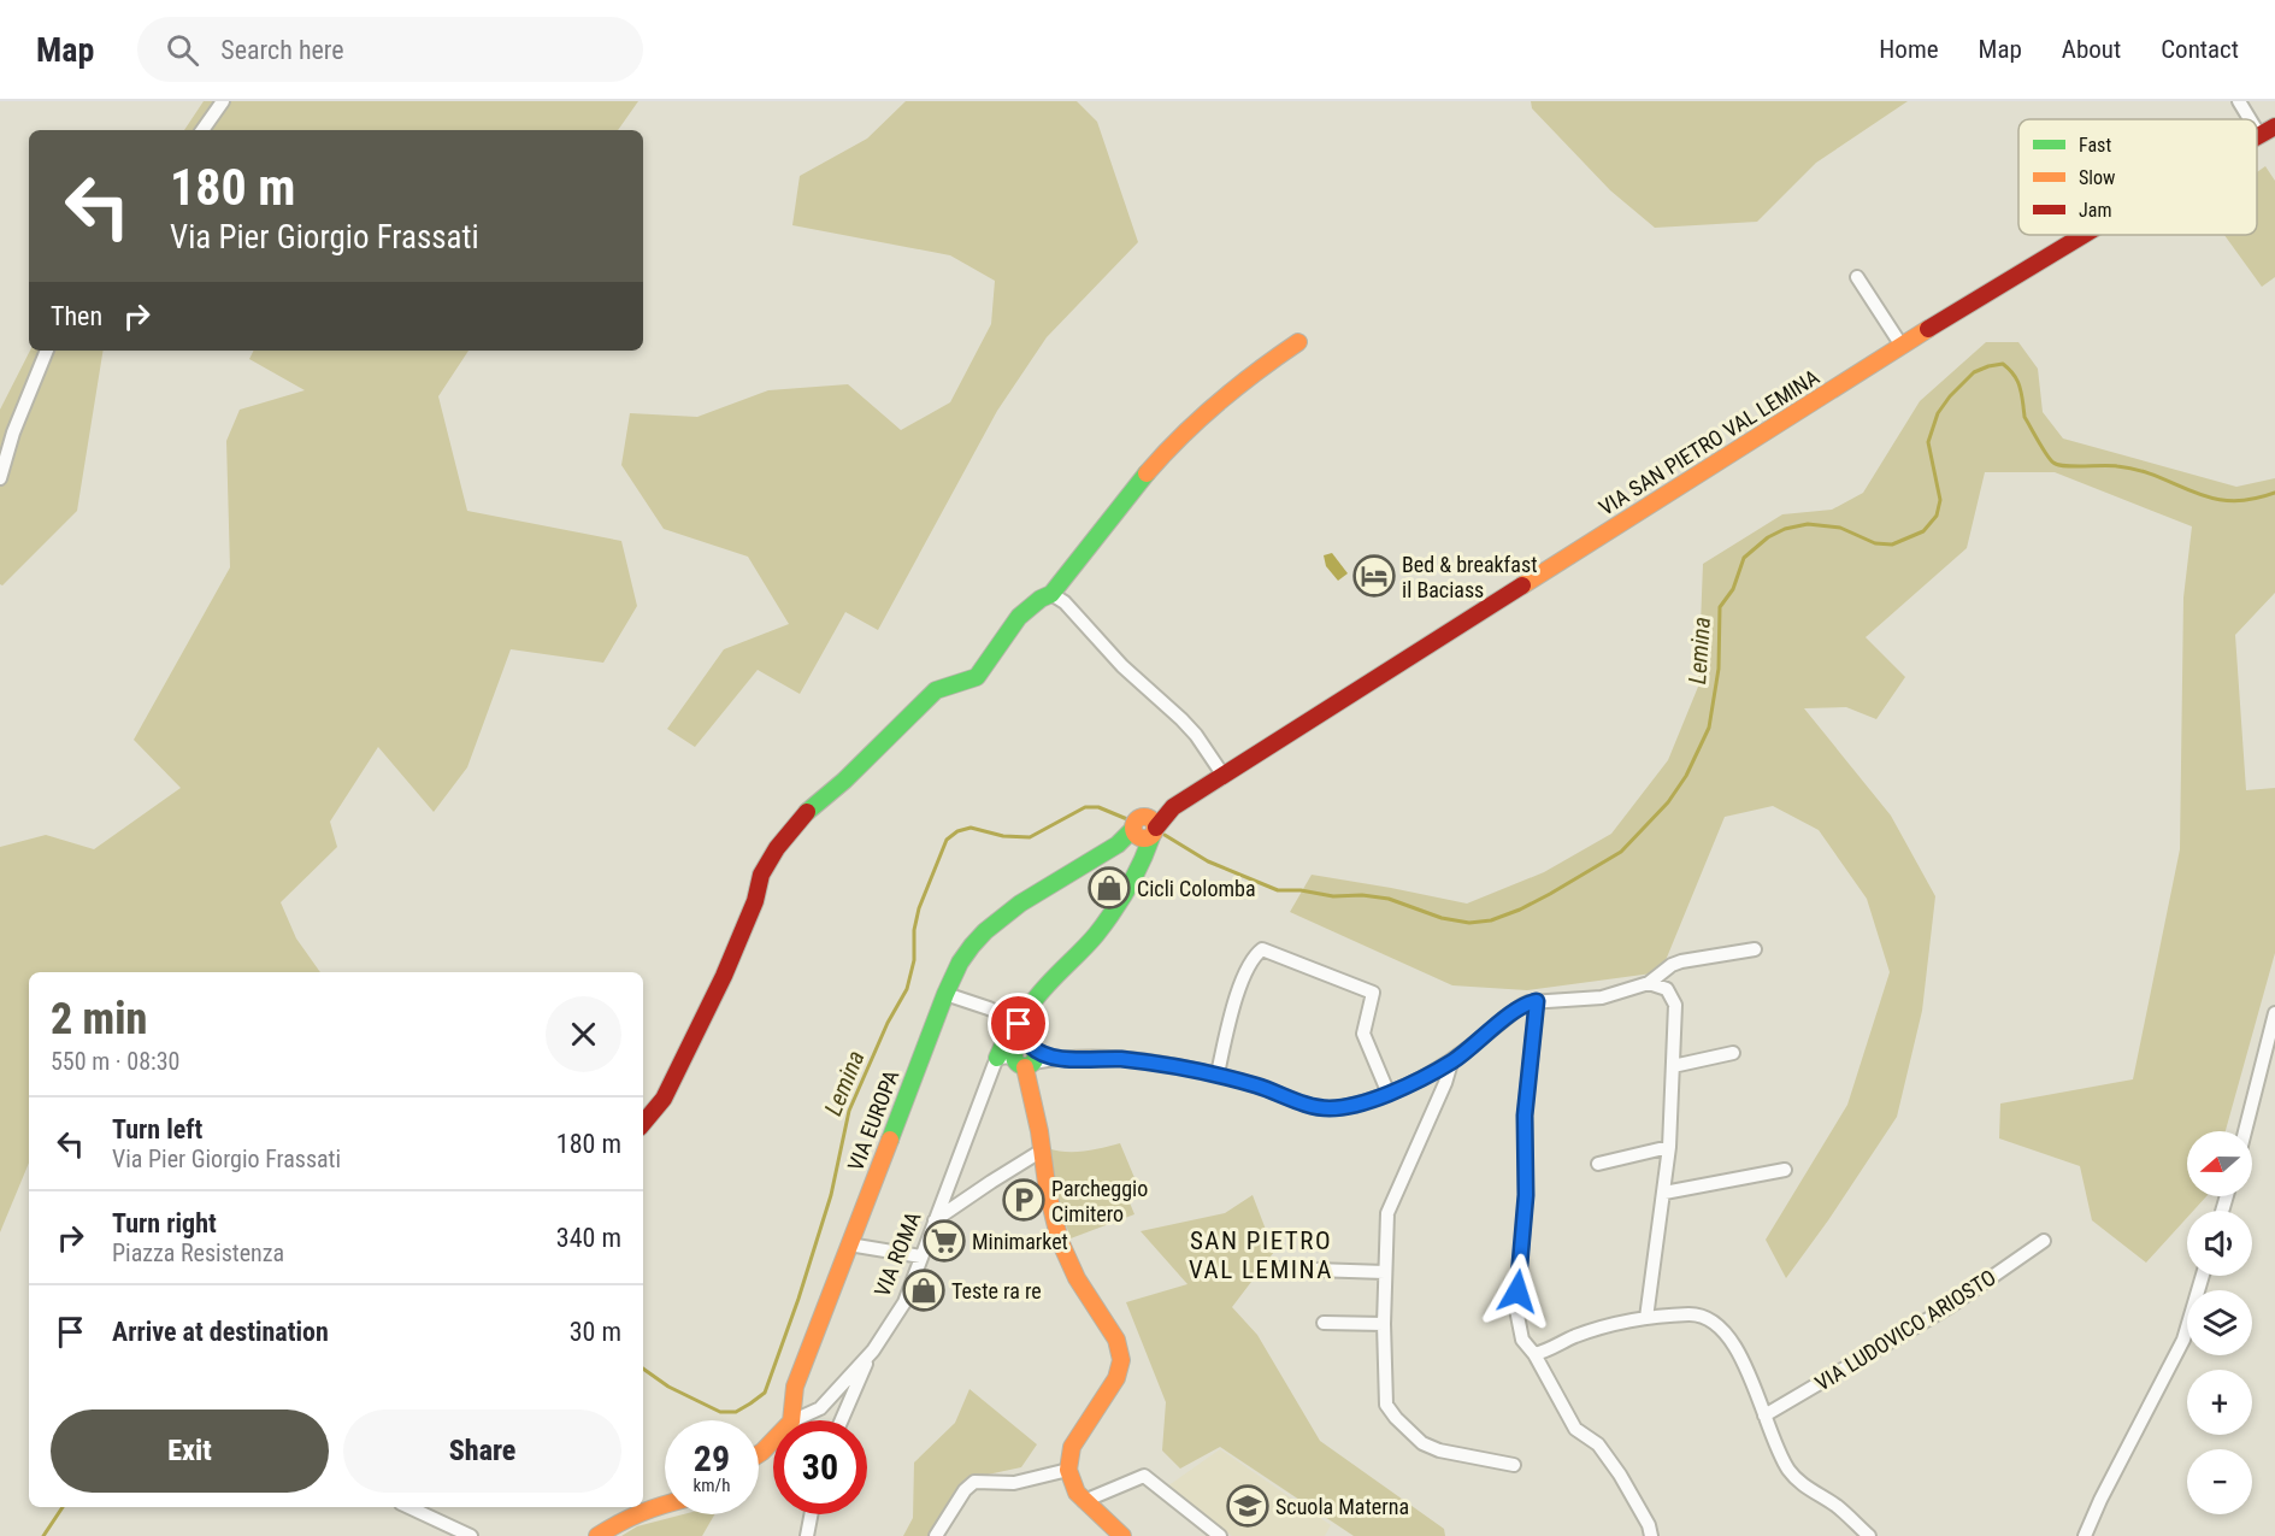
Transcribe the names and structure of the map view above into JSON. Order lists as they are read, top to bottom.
{
  "streets": {
    "street": [
      "VIA SAN PIETRO VAL LEMINA",
      "VIA EUROPA",
      "VIA ROMA",
      "VIA LUDOVICO ARIOSTO"
    ]
  },
  "crossings": [
    ["VIA SAN PIETRO VAL LEMINA", "VIA EUROPA"]
  ],
  "districts": ["SAN PIETRO VAL LEMINA"],
  "water": ["Lemina"],
  "places": {
    "hotel": ["Bed & breakfast il Baciass"],
    "shop": ["Cicli Colomba", "Teste ra re"],
    "parking": ["Parcheggio Cimitero"],
    "supermarket": ["Minimarket"],
    "school or university": ["Scuola Materna"]
  },
  "legend": ["Fast", "Slow", "Jam"],
  "north": "left",
  "page": {
    "header": "Map",
    "search": "Search here",
    "nav": [
      "Home",
      "Map",
      "About",
      "Contact"
    ],
    "turn": ["180 m", "Via Pier Giorgio Frassati"],
    "then": "Then",
    "heading": ["2 min", "550 m · 08:30"],
    "list": [
      {
        "name": "Turn left",
        "note": "Via Pier Giorgio Frassati",
        "value": "180 m"
      },
      {
        "name": "Turn right",
        "note": "Piazza Resistenza",
        "value": "340 m"
      },
      {
        "name": "Arrive at destination",
        "value": "30 m"
      }
    ],
    "map_buttons": ["+", "−"],
    "buttons": ["Exit", "Share"],
    "speed": "29 km/h",
    "limit": "30"
  }
}
